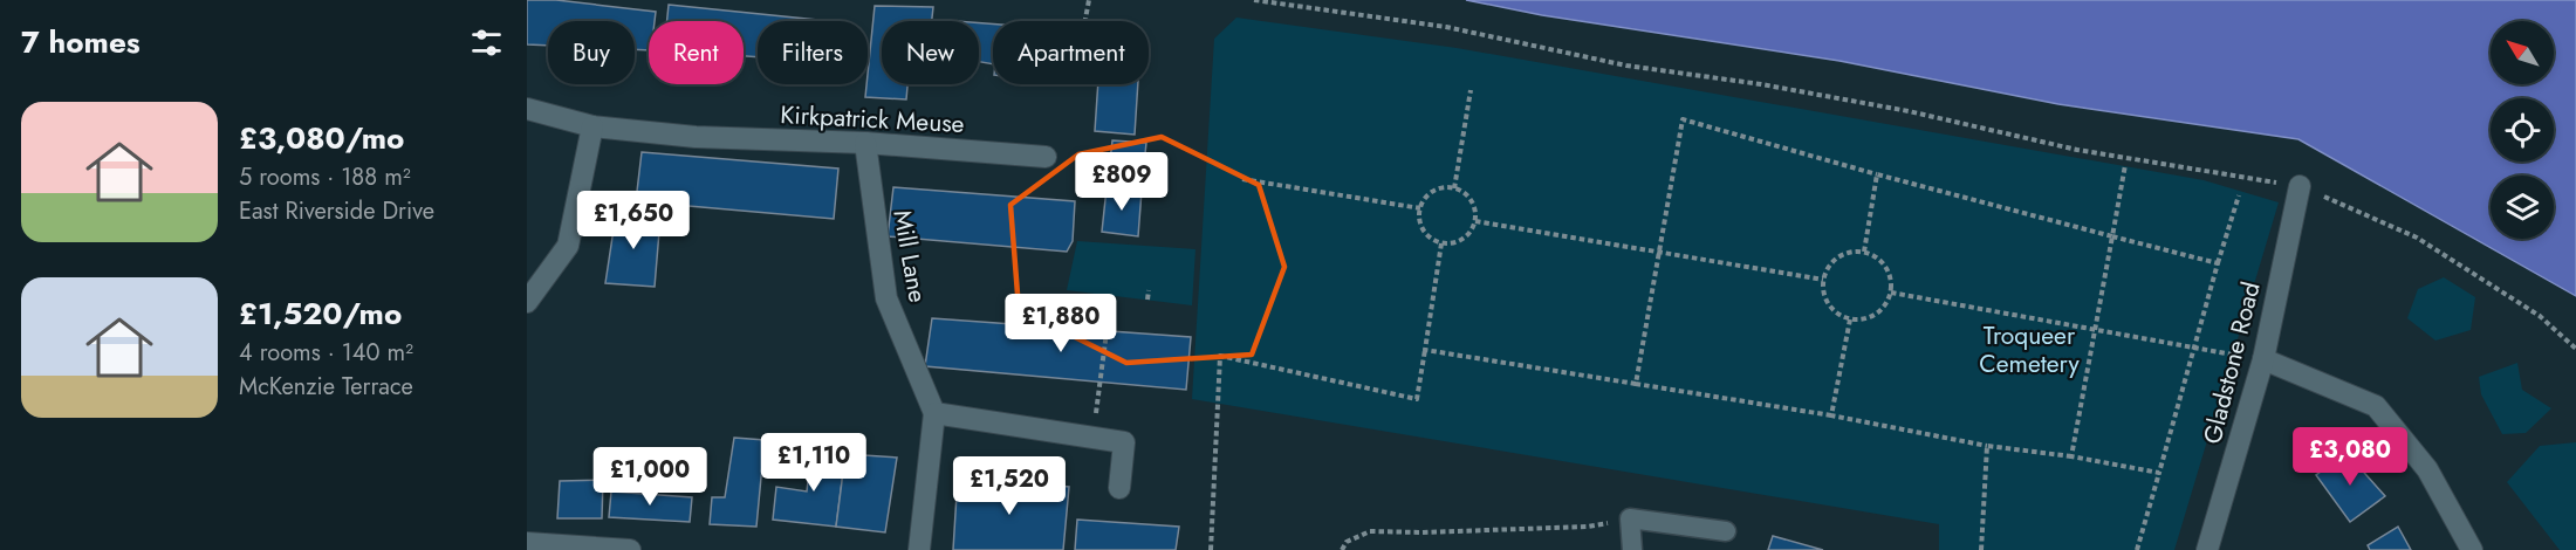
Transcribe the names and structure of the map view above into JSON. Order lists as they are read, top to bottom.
{
  "streets": {
    "street": ["Kirkpatrick Meuse", "Mill Lane", "Gladstone Road"]
  },
  "crossings": [
    ["Kirkpatrick Meuse", "Mill Lane"]
  ],
  "parks": ["Troqueer Cemetery"],
  "north": "top left",
  "page": {
    "heading": "7 homes",
    "chip": [
      "Buy",
      "Rent",
      "Filters",
      "New",
      "Apartment"
    ],
    "list": [
      {
        "name": "£3,080/mo",
        "note": "5 rooms · 188 m² · East Riverside Drive"
      },
      {
        "name": "£1,520/mo",
        "note": "4 rooms · 140 m² · McKenzie Terrace"
      }
    ],
    "price": [
      "£809",
      "£1,650",
      "£1,880",
      "£3,080",
      "£1,110",
      "£1,000",
      "£1,520"
    ]
  }
}
